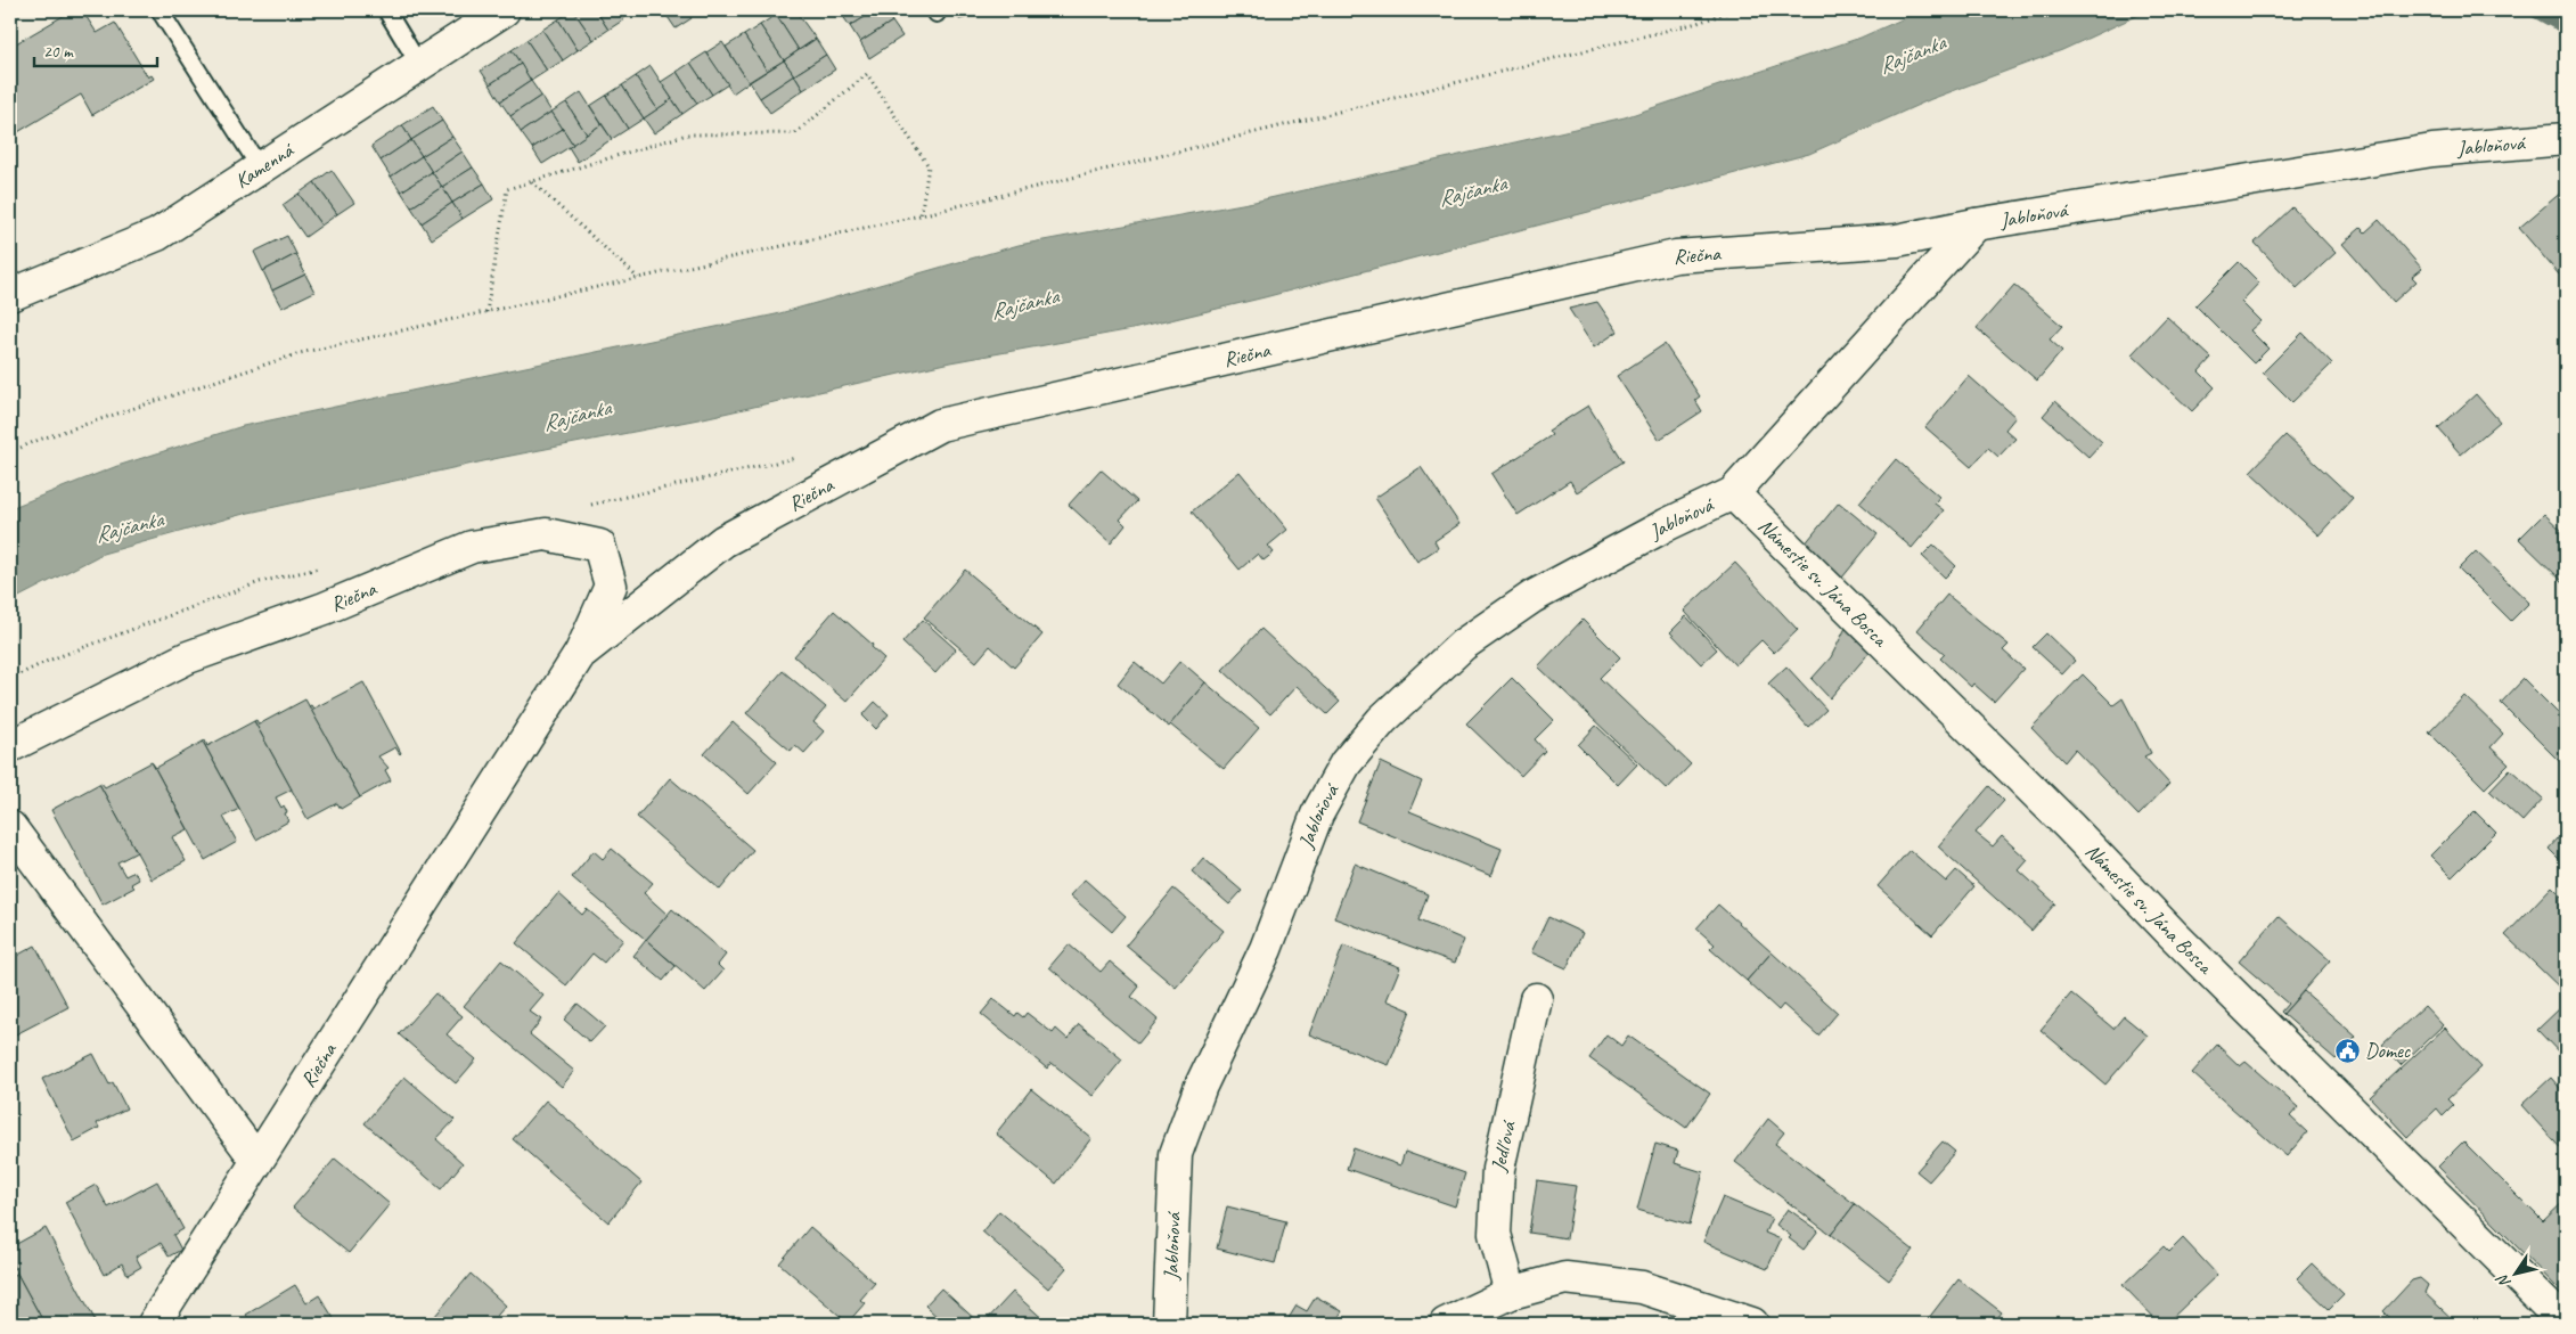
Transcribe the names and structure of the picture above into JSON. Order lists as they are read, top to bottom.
{
  "streets": {
    "street": [
      "Jabloňová",
      "Kamenná",
      "Riečna",
      "Námestie sv. Jána Bosca",
      "Jedľová"
    ]
  },
  "crossings": [
    ["Jabloňová", "Riečna"],
    ["Jabloňová", "Námestie sv. Jána Bosca"]
  ],
  "water": ["Rajčanka"],
  "places": {
    "public building": ["Domec"]
  },
  "scale_bar": "20 m",
  "north": "bottom left"
}
